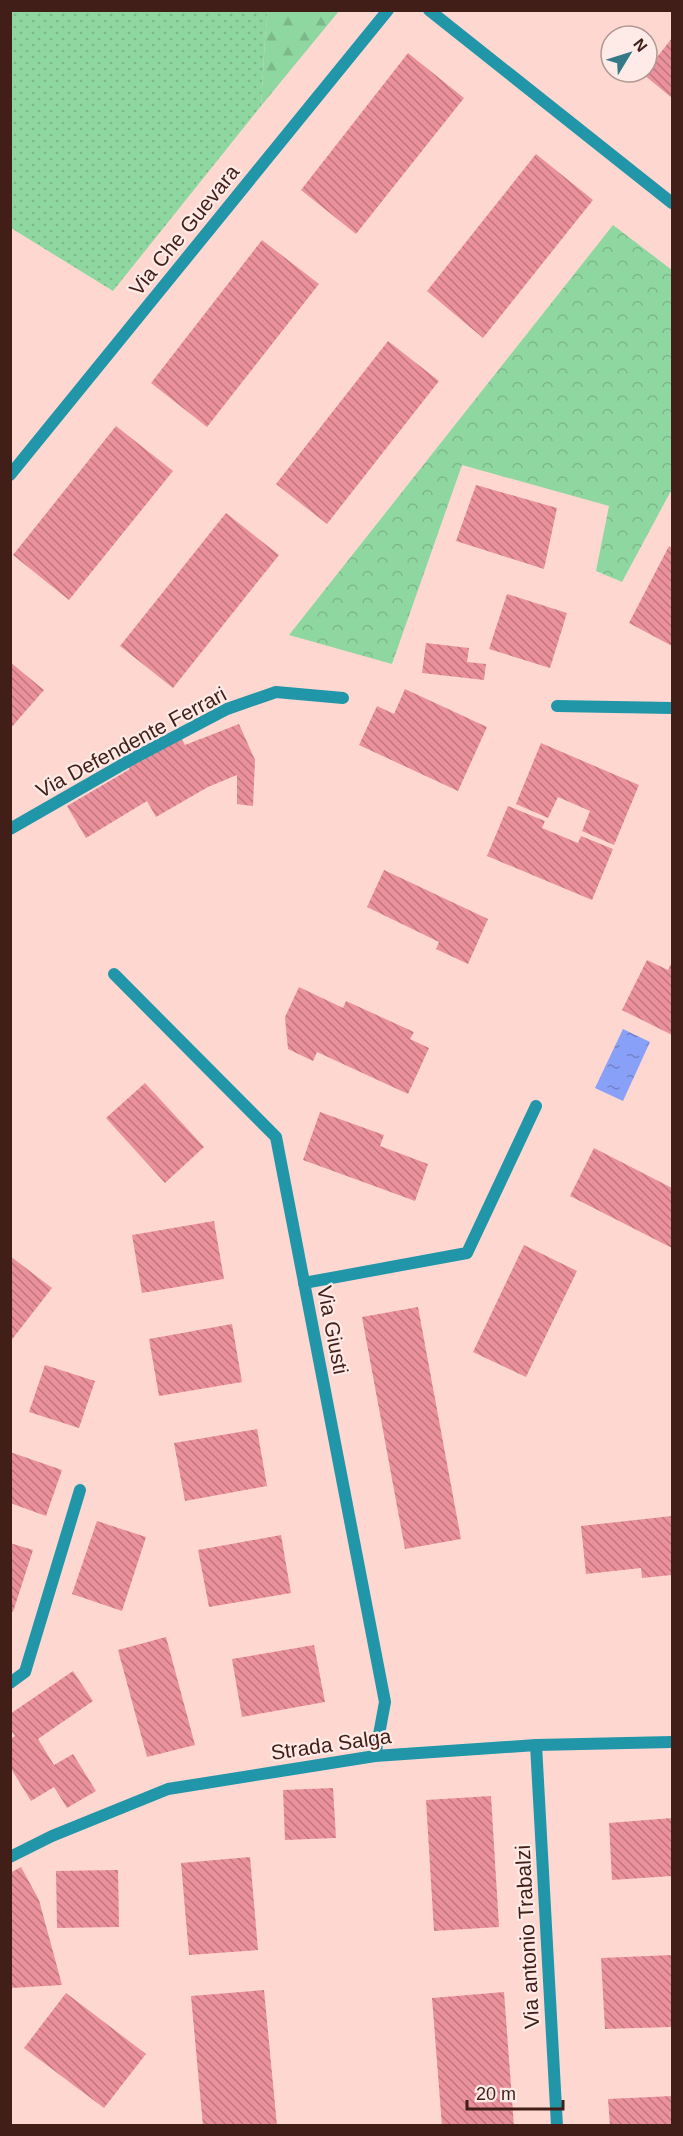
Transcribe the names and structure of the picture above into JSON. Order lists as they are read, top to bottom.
{
  "streets": {
    "street": [
      "Via Che Guevara",
      "Via Defendente Ferrari",
      "Via Giusti",
      "Strada Salga",
      "Via antonio Trabalzi"
    ]
  },
  "crossings": [
    ["Via Giusti", "Strada Salga"],
    ["Strada Salga", "Via antonio Trabalzi"]
  ],
  "scale_bar": "20 m",
  "north": "top right"
}
